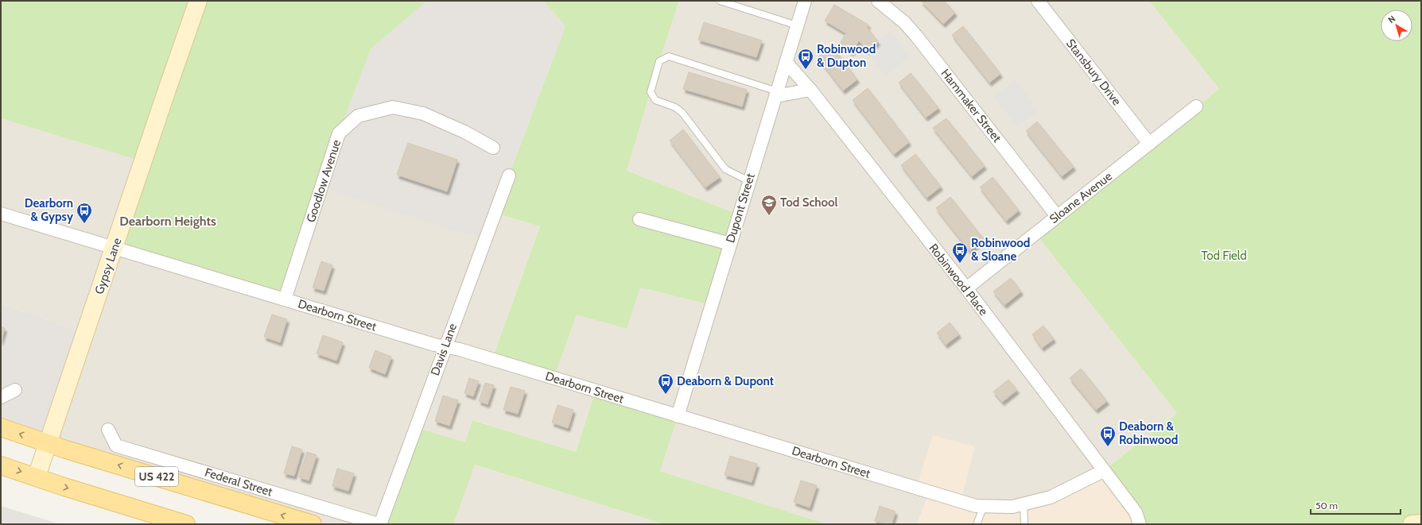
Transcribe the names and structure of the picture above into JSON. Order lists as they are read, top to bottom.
{
  "streets": {
    "main road": ["Gypsy Lane", "US 422"],
    "street": [
      "Stansbury Drive",
      "Hammaker Street",
      "Goodlow Avenue",
      "Sloane Avenue",
      "Dupont Street",
      "Robinwood Place",
      "Dearborn Street",
      "Davis Lane",
      "Federal Street"
    ]
  },
  "crossings": [
    ["Stansbury Drive", "Sloane Avenue"],
    ["Hammaker Street", "Sloane Avenue"],
    ["Goodlow Avenue", "Dearborn Street"],
    ["Sloane Avenue", "Robinwood Place"],
    ["Dupont Street", "Robinwood Place"],
    ["Dupont Street", "Dearborn Street"],
    ["Gypsy Lane", "Dearborn Street"],
    ["Gypsy Lane", "US 422"],
    ["Robinwood Place", "Dearborn Street"],
    ["Dearborn Street", "Davis Lane"],
    ["Davis Lane", "Federal Street"]
  ],
  "districts": ["Dearborn Heights"],
  "parks": ["Tod Field"],
  "places": {
    "bus stop": [
      "Robinwood & Dupton",
      "Dearborn & Gypsy",
      "Robinwood & Sloane",
      "Deaborn & Dupont",
      "Deaborn & Robinwood"
    ],
    "school or university": ["Tod School"]
  },
  "scale_bar": "50 m",
  "north": "top left"
}
